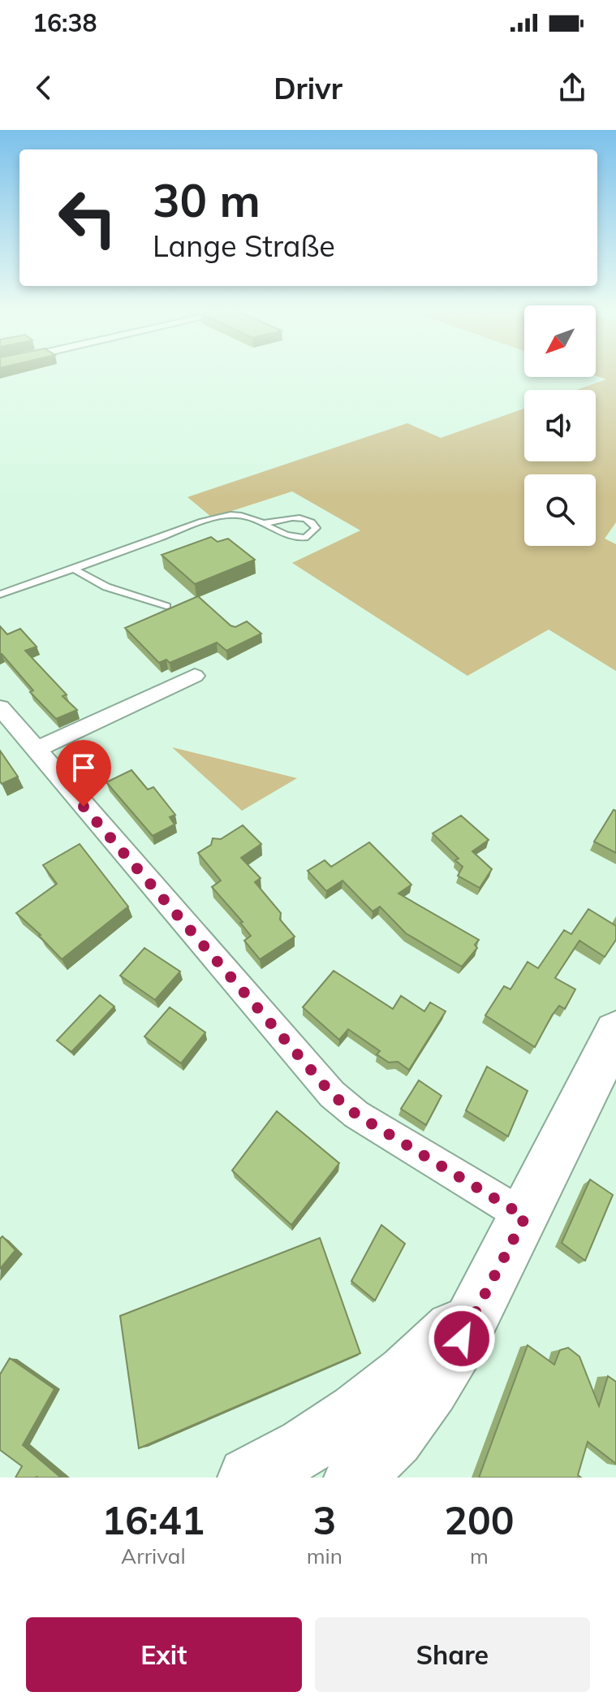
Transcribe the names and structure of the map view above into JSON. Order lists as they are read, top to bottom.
{
  "north": "bottom left",
  "page": {
    "status": "16:38",
    "header": "Drivr",
    "turn": ["30 m", "Lange Straße"],
    "eta": [
      "16:41",
      "Arrival",
      "3",
      "min",
      "200",
      "m"
    ],
    "buttons": ["Exit", "Share"]
  }
}
